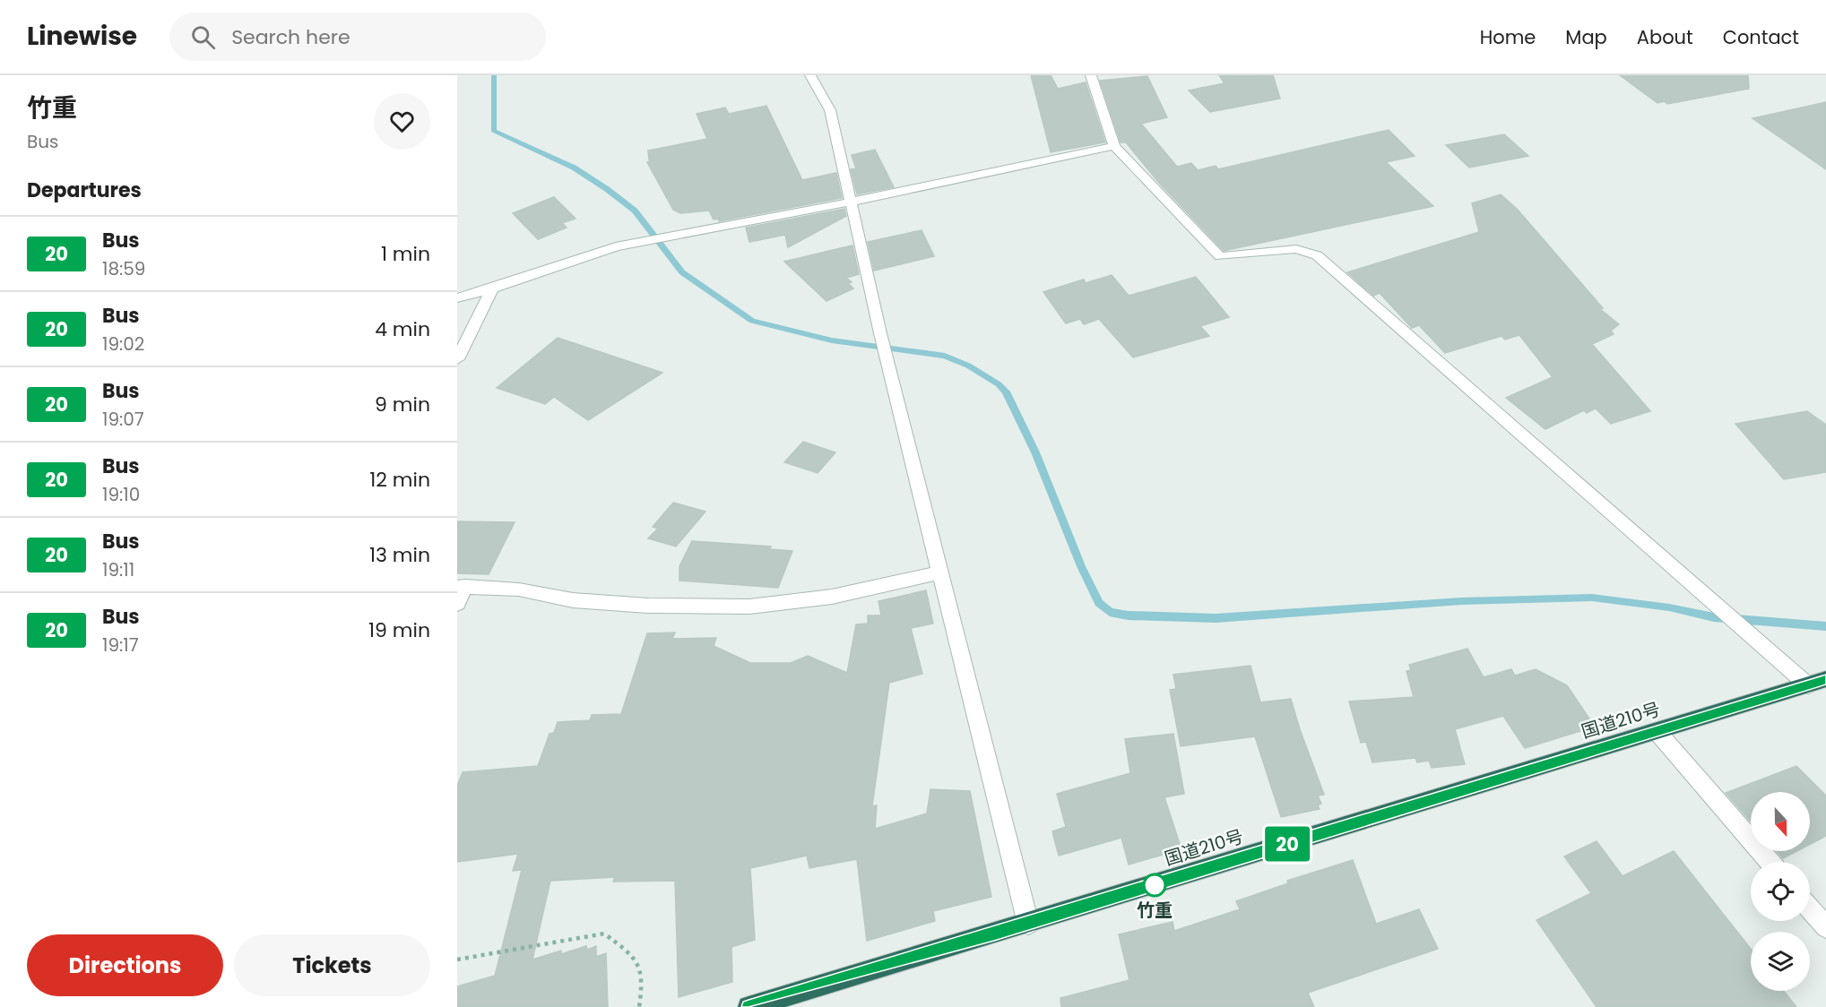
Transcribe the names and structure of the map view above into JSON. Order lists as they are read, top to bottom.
{
  "streets": {
    "highway": ["国道210号"]
  },
  "places": ["竹重"],
  "lines": ["bus line 20"],
  "north": "bottom",
  "page": {
    "header": "Linewise",
    "search": "Search here",
    "nav": [
      "Home",
      "Map",
      "About",
      "Contact"
    ],
    "heading": [
      ["竹重", "Bus"],
      "Departures"
    ],
    "on_map": "20",
    "list": [
      {
        "mark": "20",
        "name": "Bus",
        "note": "18:59",
        "value": "1 min"
      },
      {
        "mark": "20",
        "name": "Bus",
        "note": "19:02",
        "value": "4 min"
      },
      {
        "mark": "20",
        "name": "Bus",
        "note": "19:07",
        "value": "9 min"
      },
      {
        "mark": "20",
        "name": "Bus",
        "note": "19:10",
        "value": "12 min"
      },
      {
        "mark": "20",
        "name": "Bus",
        "note": "19:11",
        "value": "13 min"
      },
      {
        "mark": "20",
        "name": "Bus",
        "note": "19:17",
        "value": "19 min"
      }
    ],
    "buttons": ["Directions", "Tickets"]
  }
}
